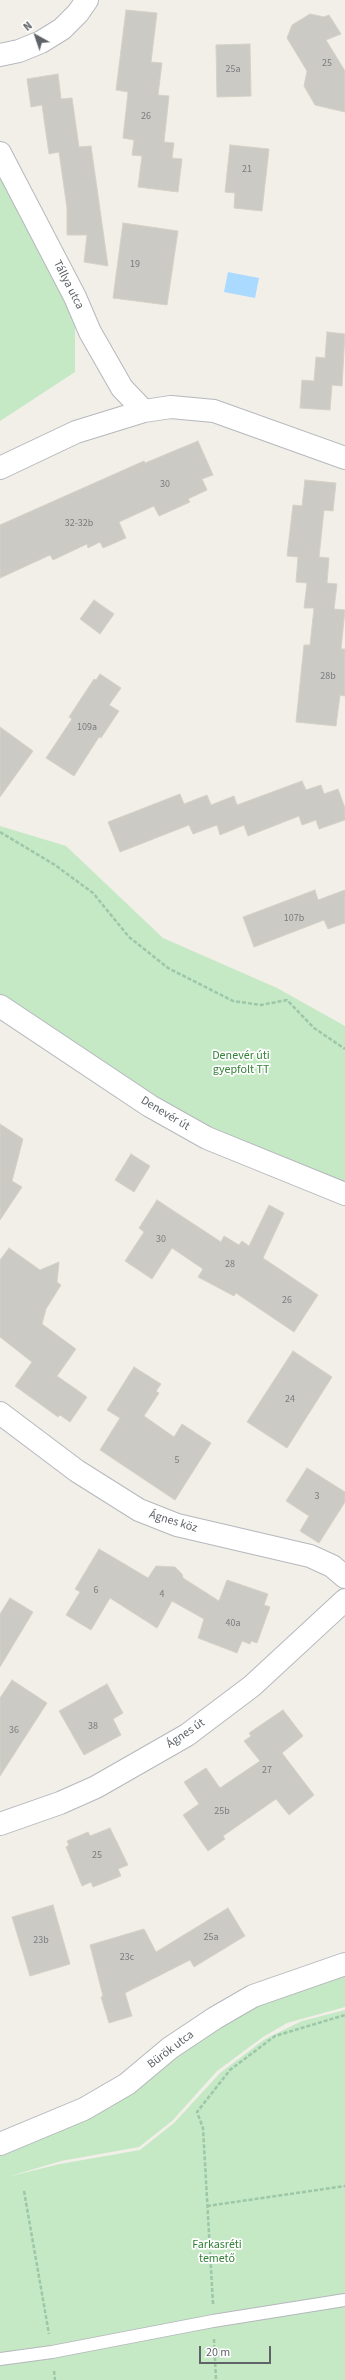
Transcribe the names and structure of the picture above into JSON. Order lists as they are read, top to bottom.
{
  "streets": {
    "street": [
      "Tállya utca",
      "Denevér út",
      "Ágnes köz",
      "Ágnes út",
      "Bürök utca"
    ]
  },
  "parks": ["Denevér úti gyepfolt TT", "Farkasréti temető"],
  "house_numbers": [
    "25",
    "25a",
    "26",
    "21",
    "19",
    "30",
    "32-32b",
    "28b",
    "109a",
    "107b",
    "30",
    "28",
    "26",
    "24",
    "5",
    "3",
    "6",
    "4",
    "40a",
    "38",
    "36",
    "27",
    "25b",
    "25",
    "25a",
    "23b",
    "23c"
  ],
  "scale_bar": "20 m",
  "north": "top left"
}
